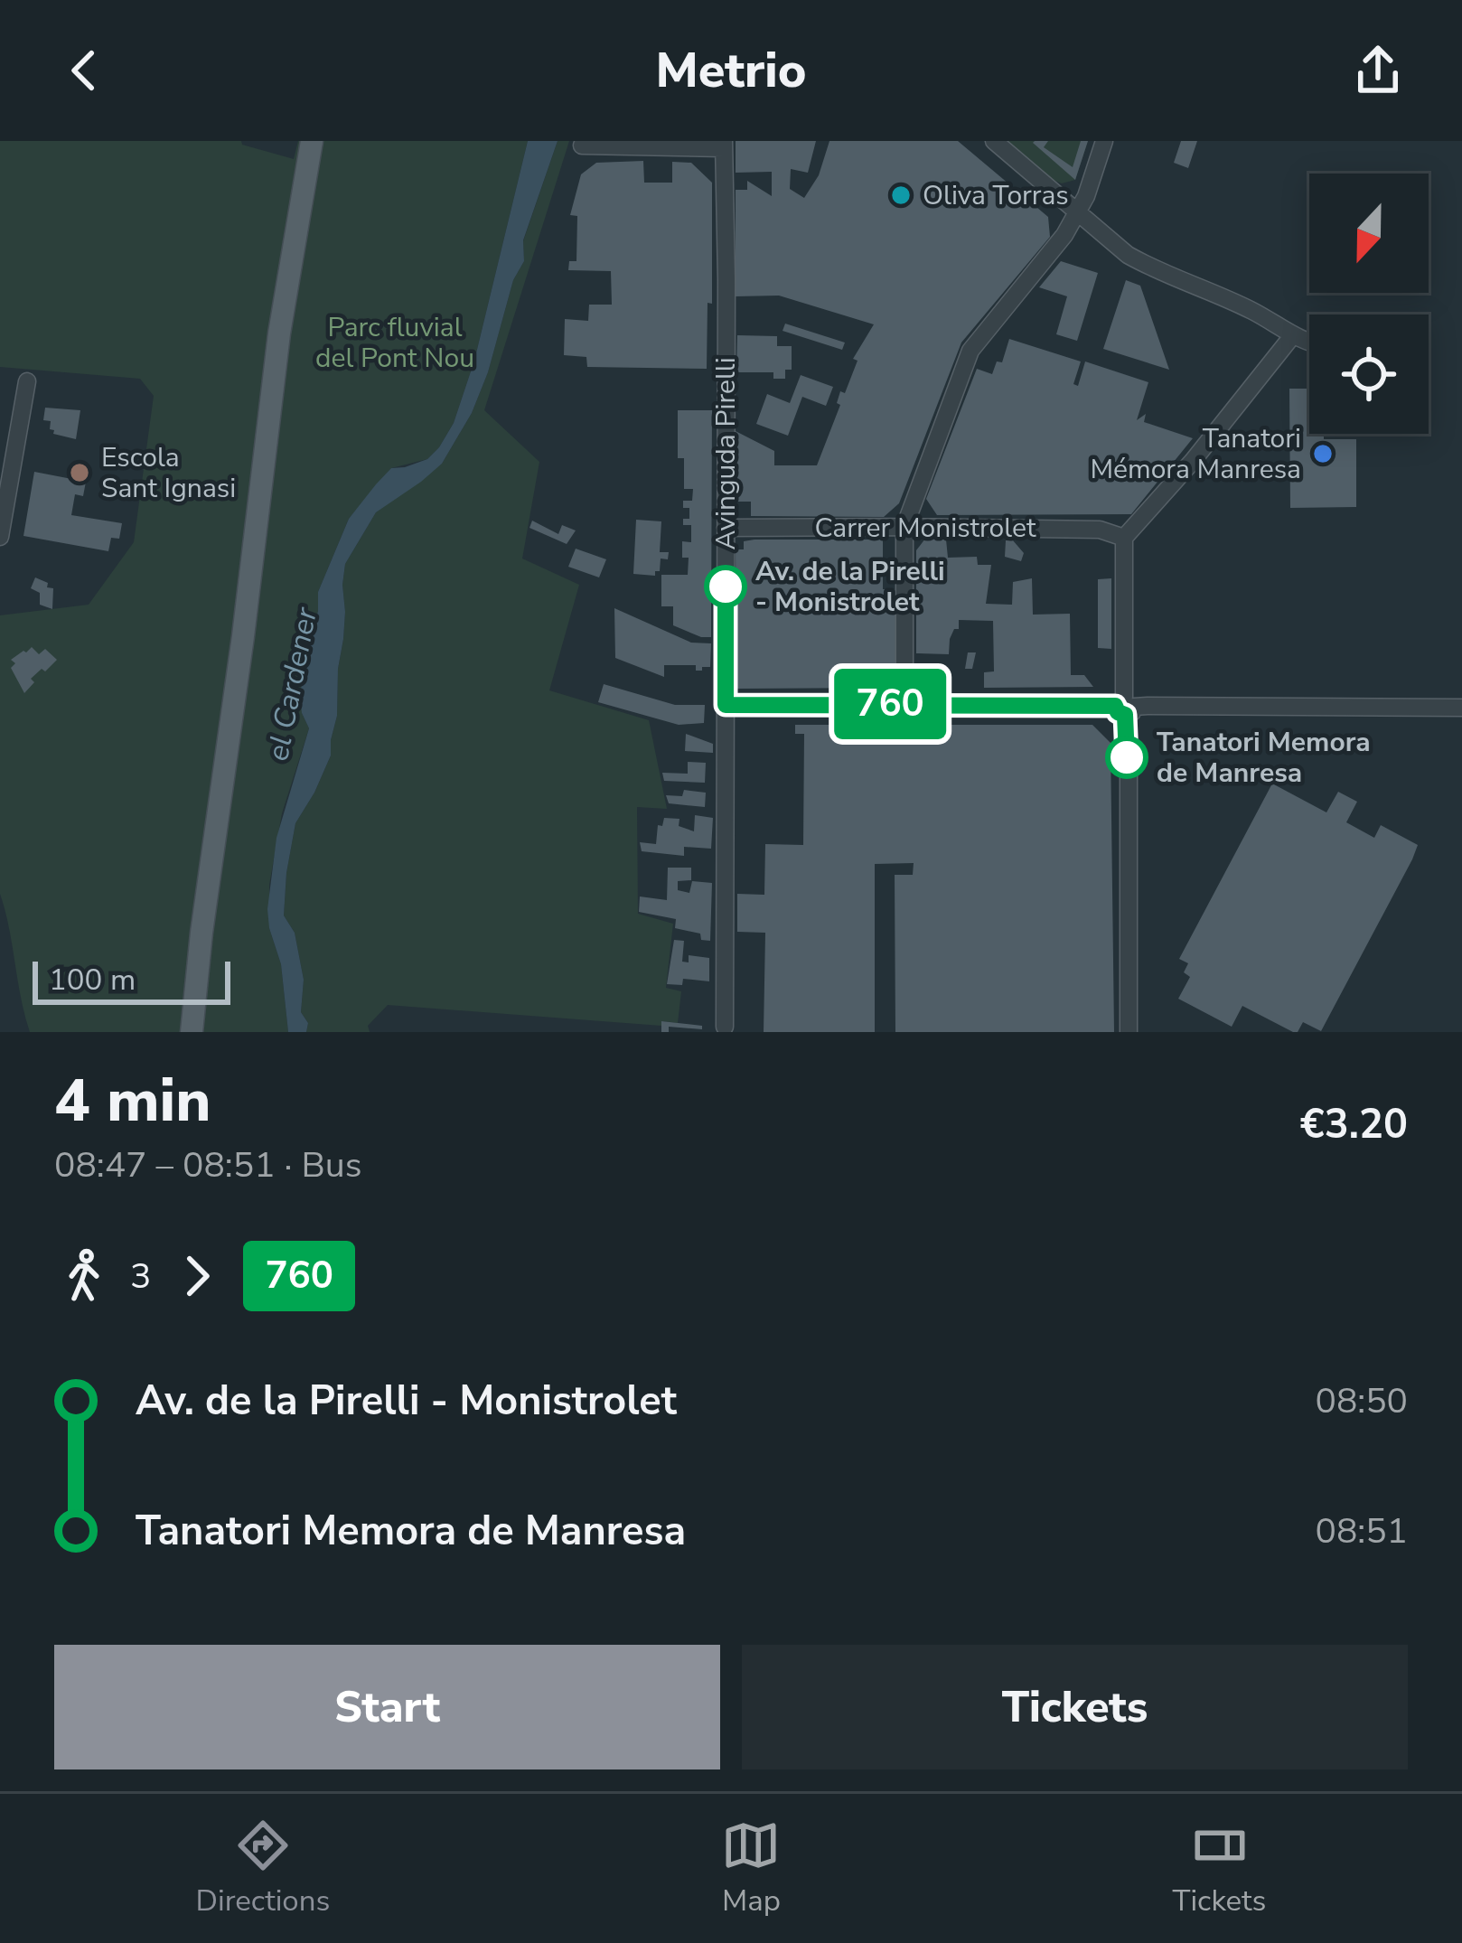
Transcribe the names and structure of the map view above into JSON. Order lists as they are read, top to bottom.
{
  "streets": {
    "street": ["Avinguda Pirelli", "Carrer Monistrolet"]
  },
  "crossings": [
    ["Avinguda Pirelli", "Carrer Monistrolet"]
  ],
  "water": ["el Cardener"],
  "parks": ["Parc fluvial del Pont Nou"],
  "places": [
    "Oliva Torras",
    "Tanatori Mémora Manresa",
    "Escola Sant Ignasi",
    "Av. de la Pirelli - Monistrolet",
    "Tanatori Memora de Manresa"
  ],
  "lines": ["bus line 760"],
  "scale_bar": "100 m",
  "north": "bottom",
  "page": {
    "header": "Metrio",
    "on_map": "760",
    "scale": "100 m",
    "heading": ["4 min", "08:47 – 08:51 · Bus", "€3.20"],
    "legs": ["3", "760"],
    "list": [
      {
        "name": "Av. de la Pirelli - Monistrolet",
        "value": "08:50"
      },
      {
        "name": "Tanatori Memora de Manresa",
        "value": "08:51"
      }
    ],
    "buttons": ["Start", "Tickets"],
    "tabs": ["Directions", "Map", "Tickets"]
  }
}
